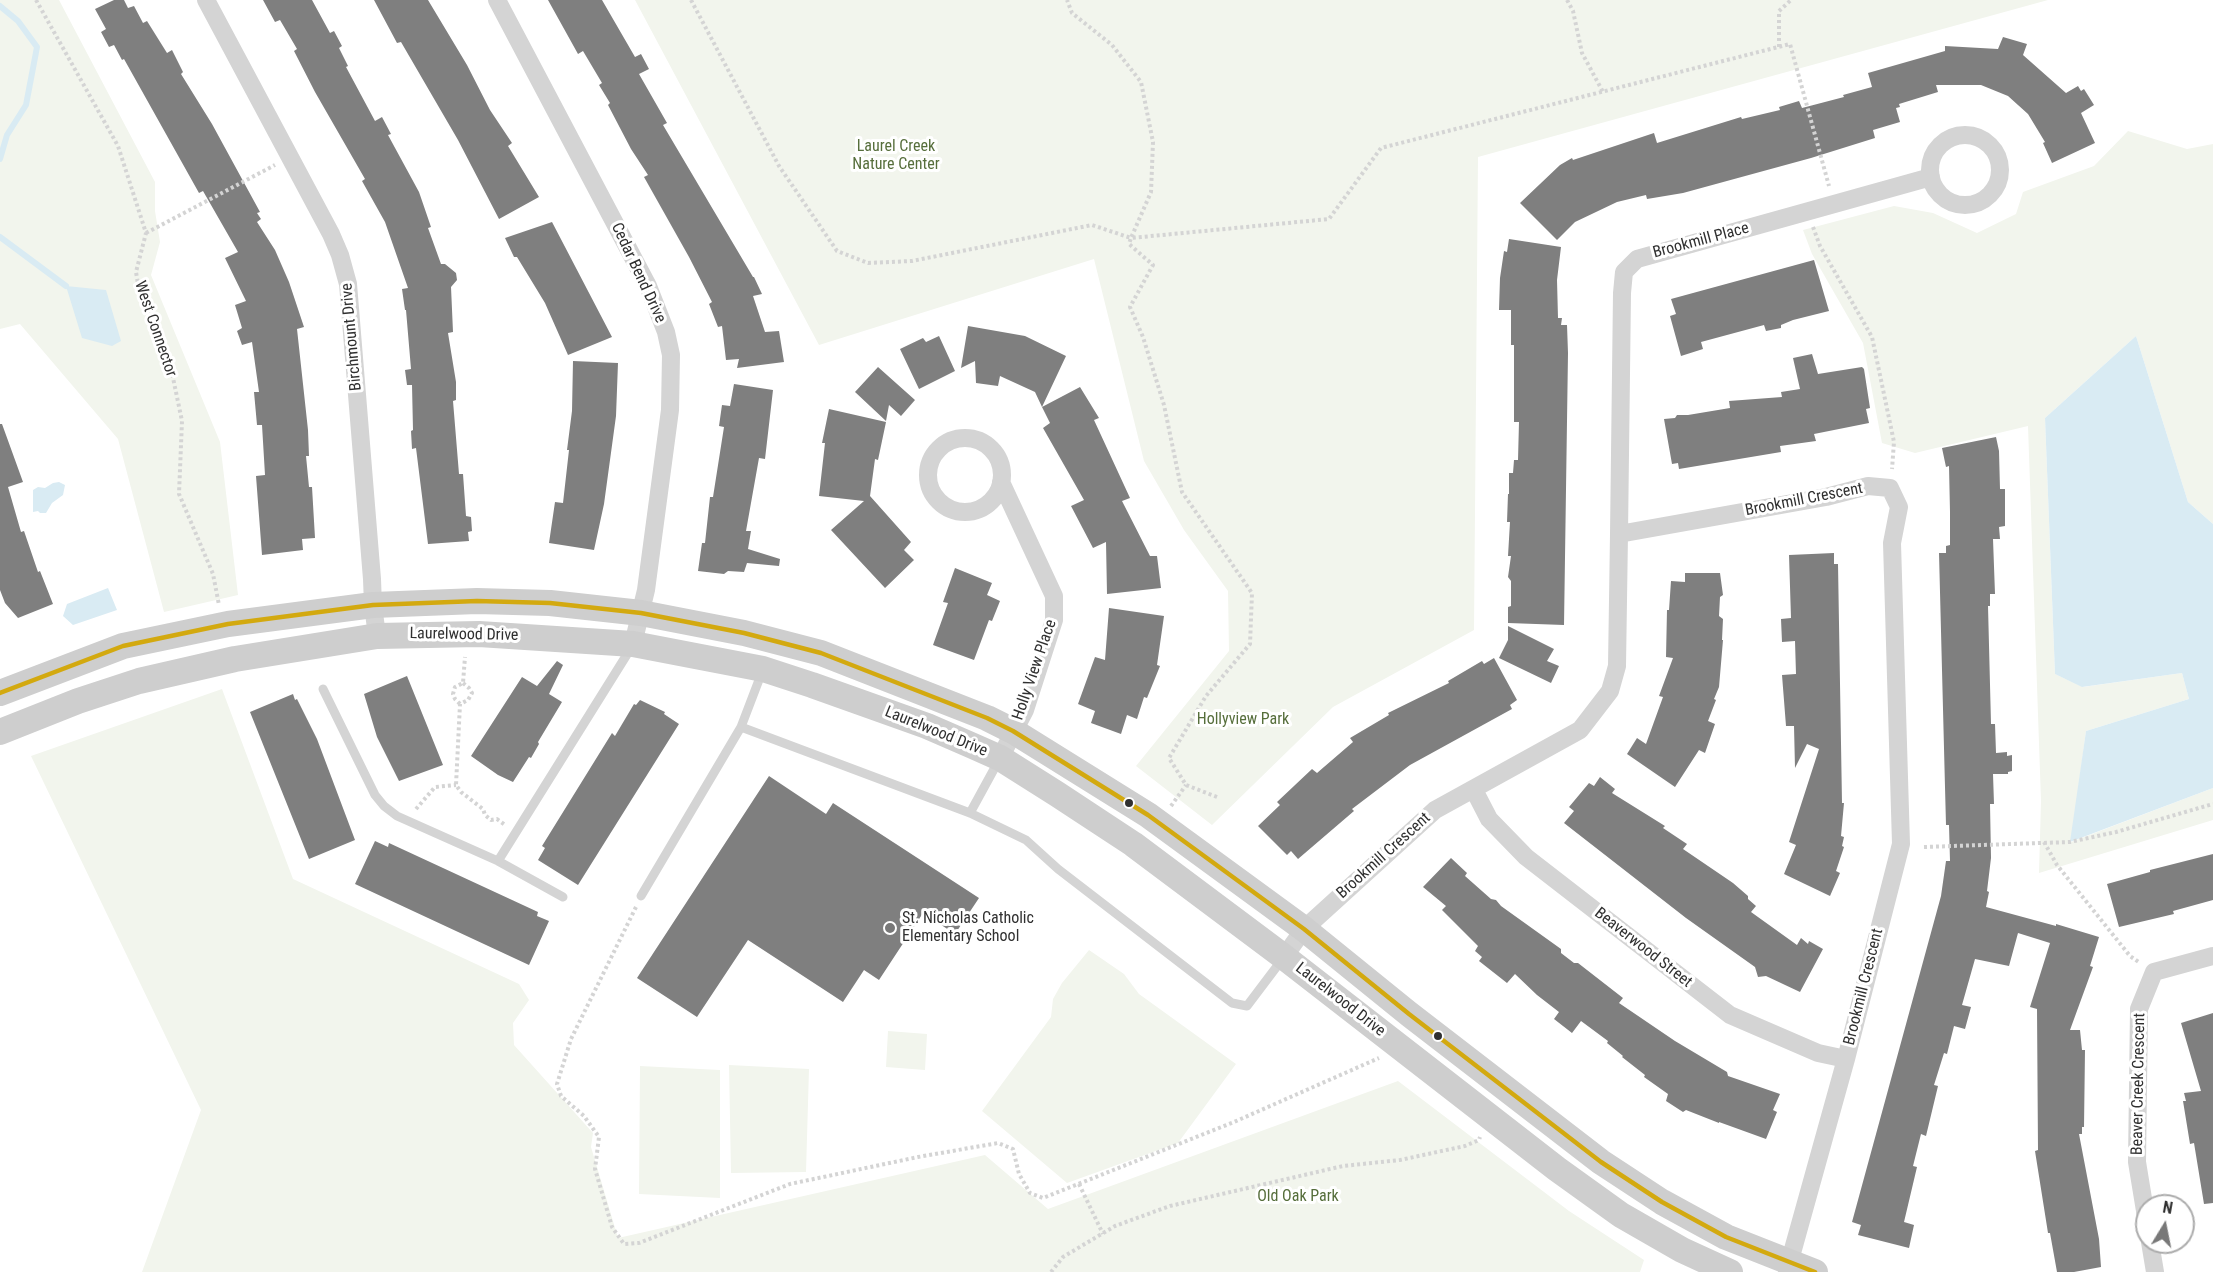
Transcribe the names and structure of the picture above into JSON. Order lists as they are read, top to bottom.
{
  "streets": {
    "street": [
      "Brookmill Place",
      "Cedar Bend Drive",
      "Birchmount Drive",
      "Brookmill Crescent",
      "Laurelwood Drive",
      "Holly View Place",
      "Beaverwood Street",
      "Beaver Creek Crescent"
    ],
    "path": ["West Connector"]
  },
  "crossings": [
    ["Brookmill Place", "Brookmill Crescent"],
    ["Cedar Bend Drive", "Laurelwood Drive"],
    ["Birchmount Drive", "Laurelwood Drive"],
    ["Brookmill Crescent", "Laurelwood Drive"],
    ["Brookmill Crescent", "Beaverwood Street"],
    ["Laurelwood Drive", "Holly View Place"]
  ],
  "parks": ["Laurel Creek Nature Center", "Hollyview Park", "Old Oak Park"],
  "places": ["St. Nicholas Catholic Elementary School"],
  "north": "top"
}
